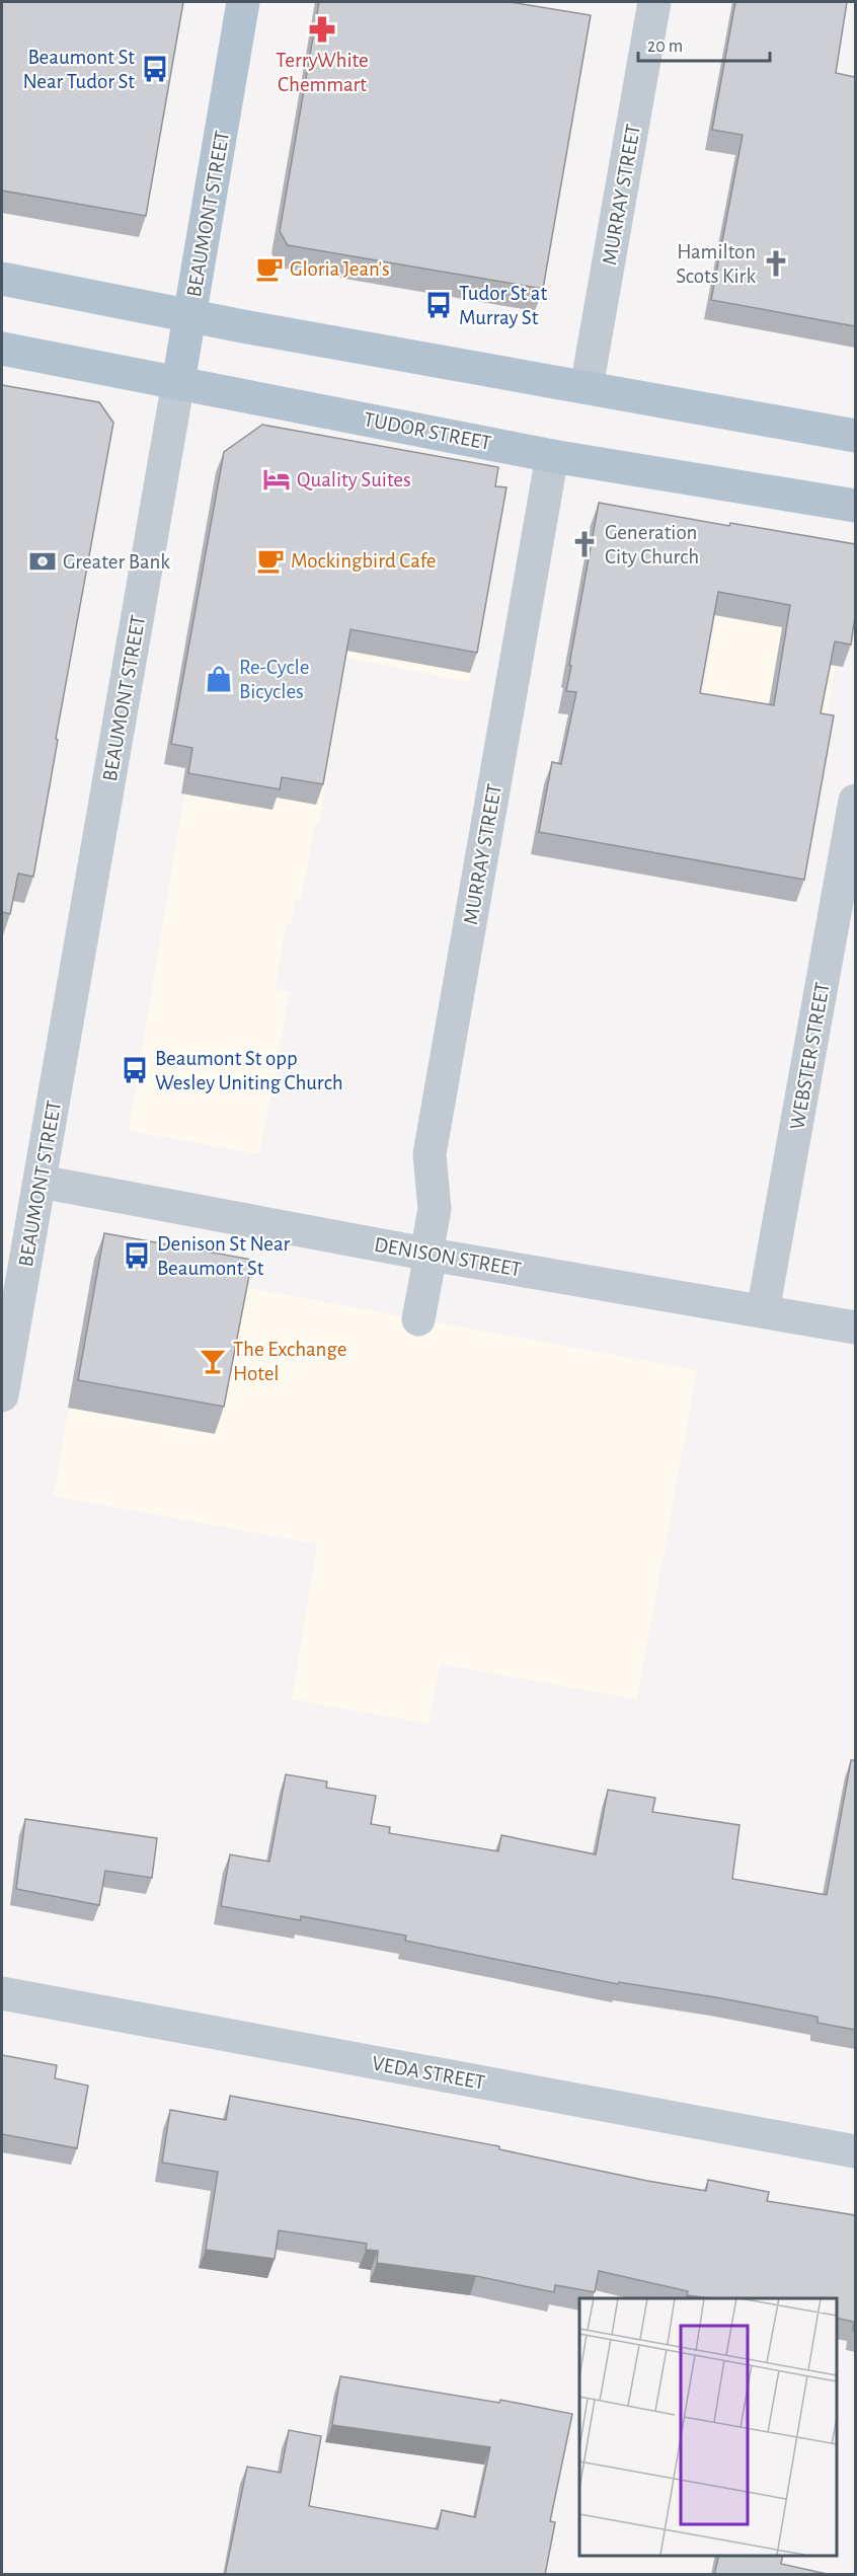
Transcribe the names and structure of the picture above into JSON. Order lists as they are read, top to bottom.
{
  "streets": {
    "main road": ["BEAUMONT STREET", "TUDOR STREET"],
    "street": [
      "MURRAY STREET",
      "WEBSTER STREET",
      "DENISON STREET",
      "VEDA STREET"
    ]
  },
  "crossings": [
    ["MURRAY STREET", "TUDOR STREET"],
    ["MURRAY STREET", "DENISON STREET"],
    ["BEAUMONT STREET", "TUDOR STREET"],
    ["BEAUMONT STREET", "DENISON STREET"],
    ["WEBSTER STREET", "DENISON STREET"]
  ],
  "places": {
    "pharmacy": ["TerryWhite Chemmart"],
    "bus stop": [
      "Beaumont St Near Tudor St",
      "Tudor St at Murray St",
      "Beaumont St opp Wesley Uniting Church",
      "Denison St Near Beaumont St"
    ],
    "church": ["Hamilton Scots Kirk", "Generation City Church"],
    "cafe": ["Gloria Jean's", "Mockingbird Cafe"],
    "hotel": ["Quality Suites"],
    "bank": ["Greater Bank"],
    "shop": ["Re-Cycle Bicycles"],
    "bar": ["The Exchange Hotel"]
  },
  "scale_bar": "20 m"
}
